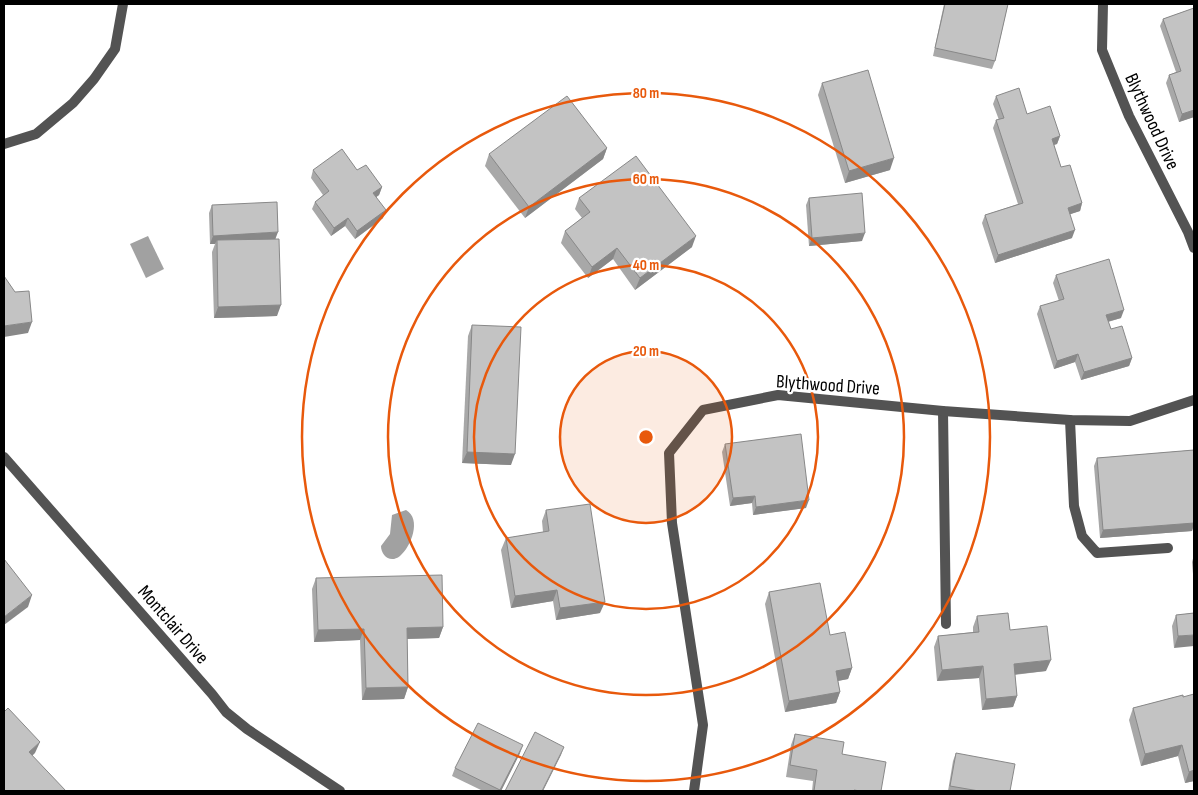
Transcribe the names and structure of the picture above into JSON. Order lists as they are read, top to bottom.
{
  "streets": {
    "street": ["Blythwood Drive", "Montclair Drive"]
  },
  "rings": [
    "80 m",
    "60 m",
    "40 m",
    "20 m"
  ]
}
